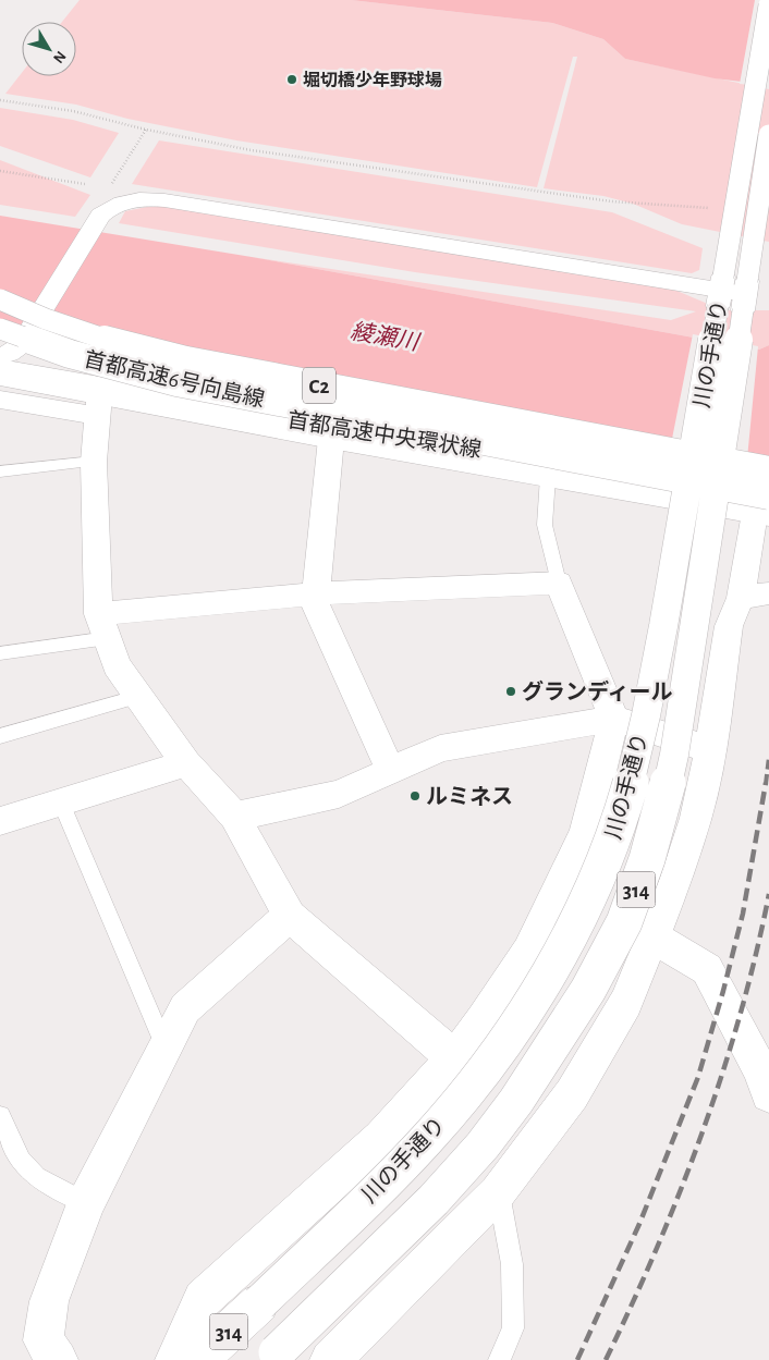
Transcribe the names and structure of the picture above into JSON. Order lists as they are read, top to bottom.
{
  "streets": {
    "main road": [
      "川の手通り",
      "首都高速6号向島線",
      "C2",
      "首都高速中央環状線",
      "314"
    ]
  },
  "crossings": [
    ["首都高速6号向島線", "首都高速中央環状線"]
  ],
  "water": ["綾瀬川"],
  "places": ["堀切橋少年野球場", "グランディール", "ルミネス"],
  "north": "bottom right"
}
